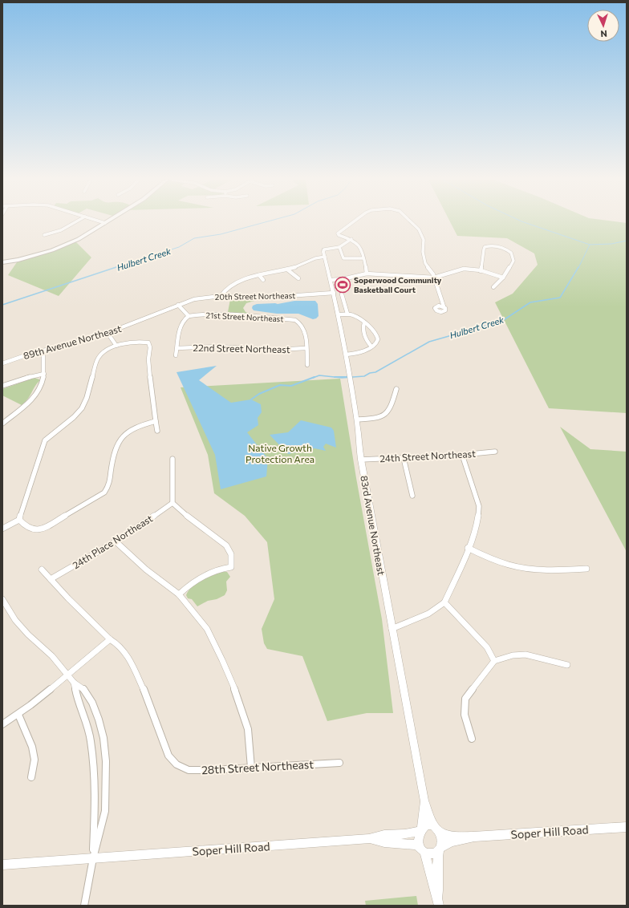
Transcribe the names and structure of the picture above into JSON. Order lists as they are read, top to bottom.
{
  "streets": {
    "street": [
      "20th Street Northeast",
      "21st Street Northeast",
      "89th Avenue Northeast",
      "22nd Street Northeast",
      "24th Street Northeast",
      "83rd Avenue Northeast",
      "24th Place Northeast",
      "28th Street Northeast",
      "Soper Hill Road"
    ]
  },
  "crossings": [
    ["20th Street Northeast", "89th Avenue Northeast"],
    ["20th Street Northeast", "83rd Avenue Northeast"],
    ["21st Street Northeast", "22nd Street Northeast"],
    ["24th Street Northeast", "83rd Avenue Northeast"],
    ["83rd Avenue Northeast", "Soper Hill Road"]
  ],
  "water": ["Hulbert Creek"],
  "parks": ["Native Growth Protection Area"],
  "places": {
    "sports": ["Soperwood Community Basketball Court"]
  },
  "north": "bottom"
}
